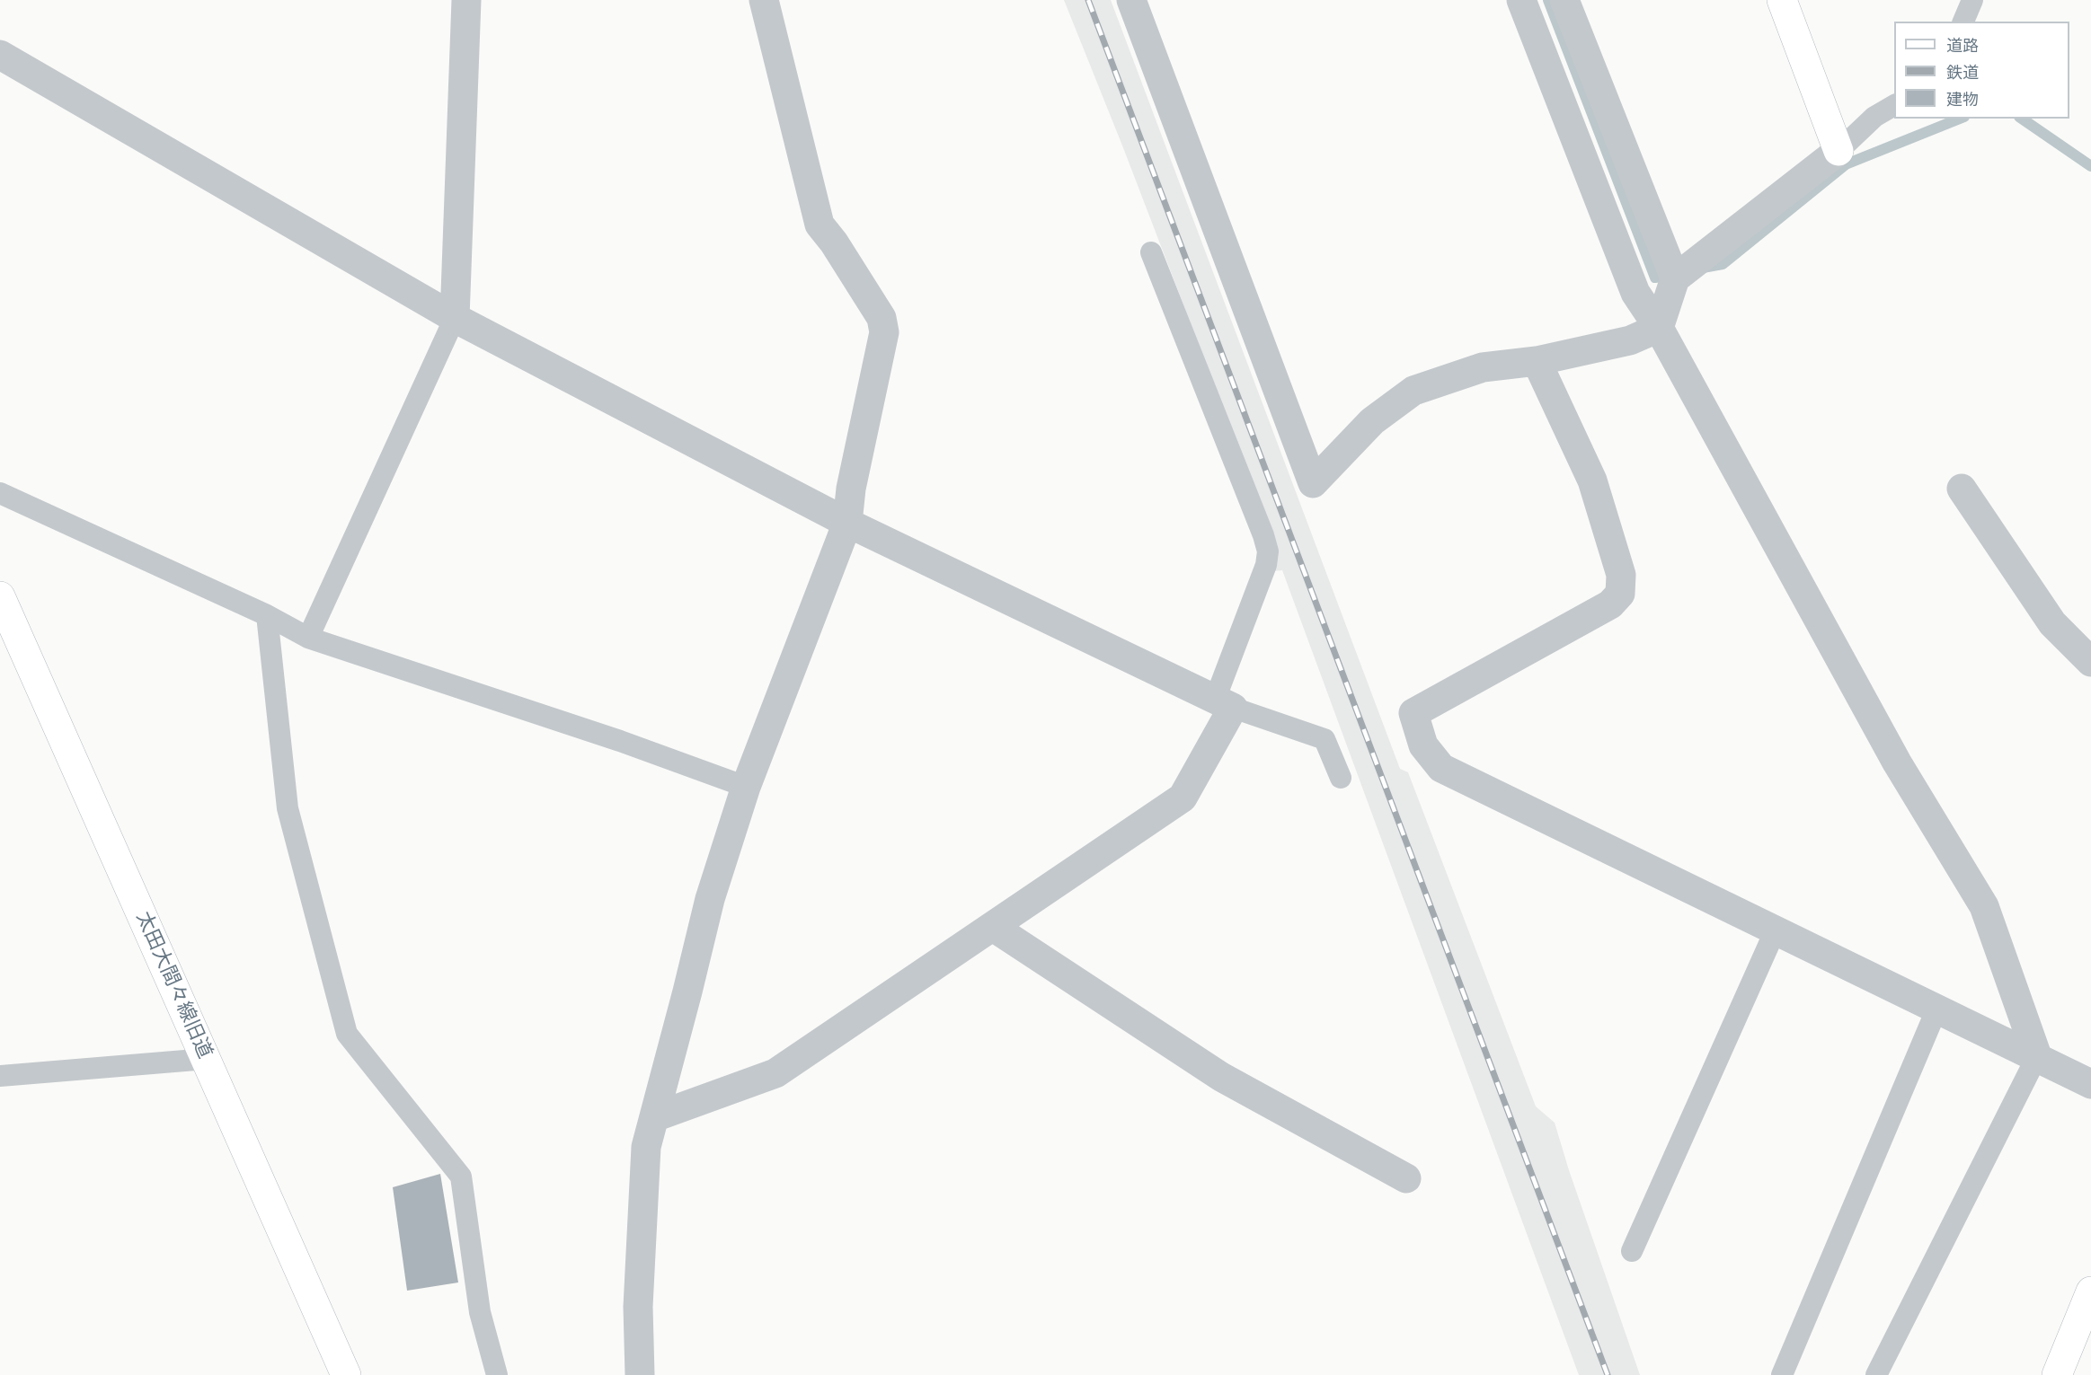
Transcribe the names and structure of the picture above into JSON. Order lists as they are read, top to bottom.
{
  "streets": {
    "street": ["太田大間々線旧道"]
  },
  "legend": ["道路", "鉄道", "建物"]
}
